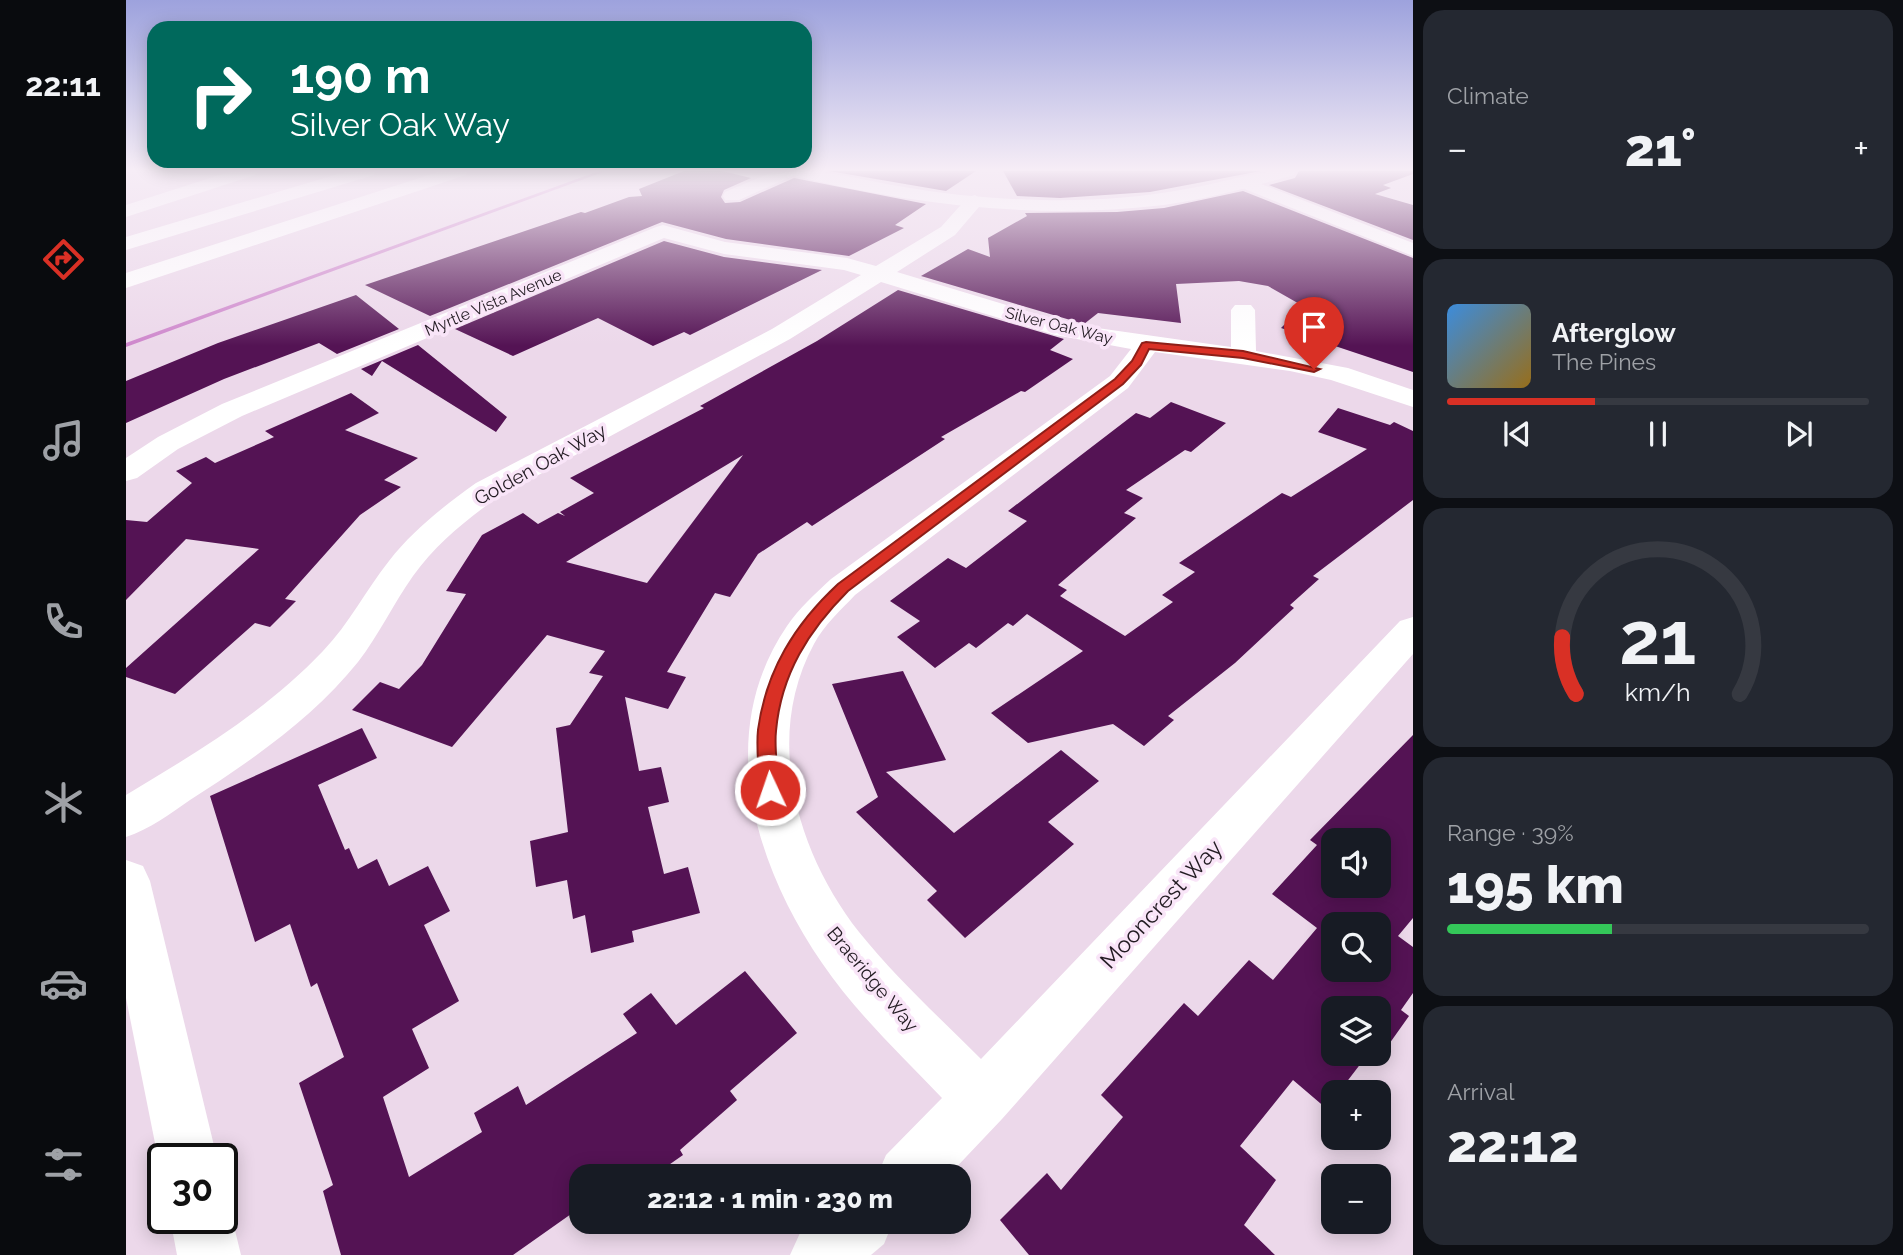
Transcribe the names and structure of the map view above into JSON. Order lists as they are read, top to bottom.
{
  "streets": {
    "street": [
      "Myrtle Vista Avenue",
      "Silver Oak Way",
      "Golden Oak Way",
      "Mooncrest Way",
      "Braeridge Way"
    ]
  },
  "crossings": [
    ["Myrtle Vista Avenue", "Silver Oak Way"],
    ["Myrtle Vista Avenue", "Golden Oak Way"],
    ["Silver Oak Way", "Golden Oak Way"],
    ["Silver Oak Way", "Braeridge Way"],
    ["Mooncrest Way", "Braeridge Way"]
  ],
  "page": {
    "tabs": "22:11",
    "tile": [
      "Climate",
      ["Range · 39%", "195 km"],
      ["Arrival", "22:12"]
    ],
    "turn": ["190 m", "Silver Oak Way"],
    "heat": ["−", "21°", "+"],
    "song": ["Afterglow", "The Pines"],
    "map_buttons": ["+", "−"],
    "limit": "30",
    "trip": "22:12 · 1 min · 230 m",
    "gauge": ["21", "km/h"]
  }
}
